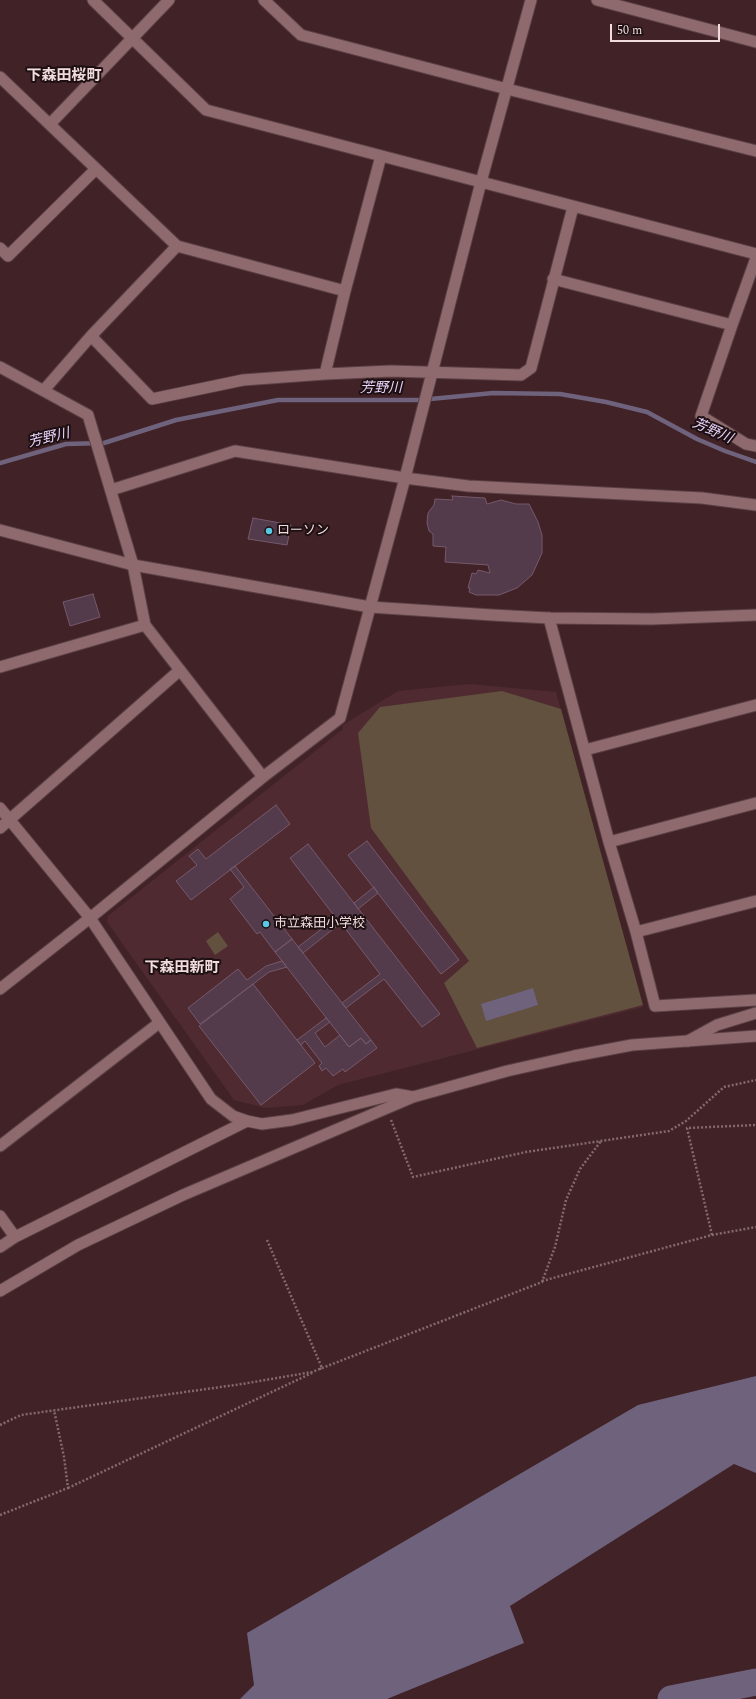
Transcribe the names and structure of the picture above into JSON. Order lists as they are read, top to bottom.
{
  "districts": ["下森田桜町", "下森田新町"],
  "water": ["芳野川"],
  "places": ["ローソン", "市立森田小学校"],
  "scale_bar": "50 m"
}
